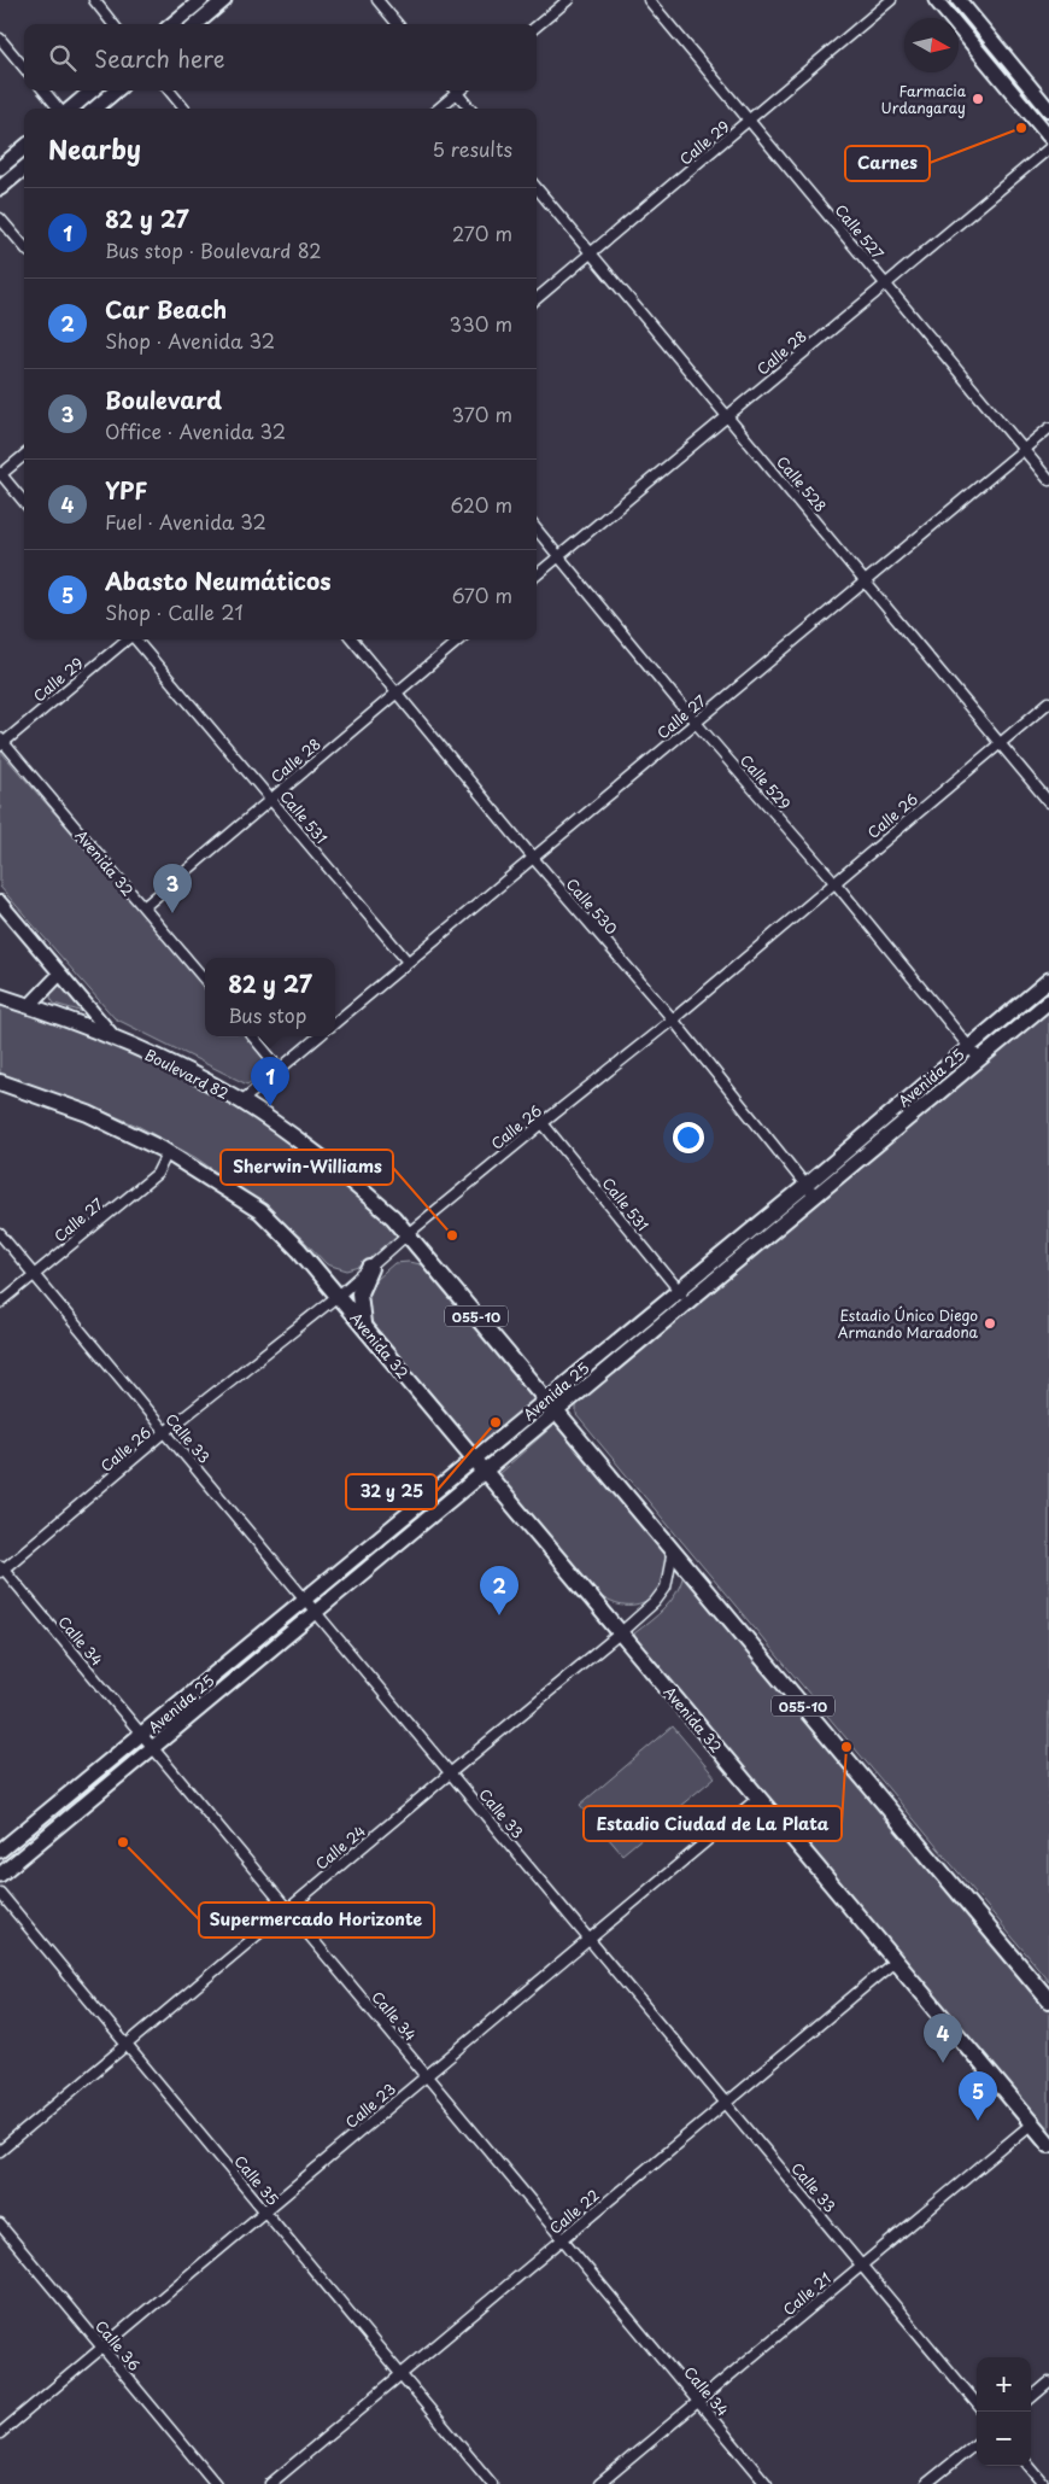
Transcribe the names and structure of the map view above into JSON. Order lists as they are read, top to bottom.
{
  "streets": {
    "highway": ["Avenida 32", "Boulevard 82", "055-10"],
    "main road": ["Avenida 25"],
    "street": [
      "Calle 29",
      "Calle 527",
      "Calle 28",
      "Calle 528",
      "Calle 27",
      "Calle 529",
      "Calle 26",
      "Calle 531",
      "Calle 530",
      "Calle 33",
      "Calle 34",
      "Calle 24",
      "Calle 23",
      "Calle 35",
      "Calle 22",
      "Calle 21",
      "Calle 36"
    ]
  },
  "crossings": [
    ["Calle 29", "Calle 527"],
    ["Calle 29", "Calle 528"],
    ["Calle 29", "Avenida 32"],
    ["Calle 527", "Calle 28"],
    ["Calle 527", "Calle 27"],
    ["Calle 28", "Calle 528"],
    ["Calle 28", "Calle 529"],
    ["Calle 28", "Calle 531"],
    ["Calle 28", "Avenida 32"],
    ["Calle 28", "Calle 530"],
    ["Calle 528", "Calle 27"],
    ["Calle 528", "Calle 26"],
    ["Calle 27", "Calle 529"],
    ["Calle 27", "Calle 531"],
    ["Calle 27", "Calle 530"],
    ["Calle 27", "Calle 33"],
    ["Calle 529", "Calle 26"],
    ["Calle 529", "Avenida 25"],
    ["Calle 26", "Calle 531"],
    ["Calle 26", "Avenida 32"],
    ["Calle 26", "Calle 530"],
    ["Calle 26", "Boulevard 82"],
    ["Calle 26", "055-10"],
    ["Calle 26", "Calle 33"],
    ["Calle 26", "Calle 34"],
    ["Calle 531", "Avenida 25"],
    ["Avenida 32", "Avenida 25"],
    ["Avenida 32", "Calle 24"],
    ["Avenida 32", "Calle 23"],
    ["Avenida 32", "Calle 22"],
    ["Avenida 32", "Calle 21"],
    ["Calle 530", "Avenida 25"],
    ["Boulevard 82", "055-10"],
    ["Avenida 25", "055-10"],
    ["Avenida 25", "Calle 33"],
    ["Avenida 25", "Calle 34"],
    ["055-10", "Calle 24"],
    ["Calle 33", "Calle 24"],
    ["Calle 33", "Calle 23"],
    ["Calle 33", "Calle 22"],
    ["Calle 33", "Calle 21"],
    ["Calle 34", "Calle 24"],
    ["Calle 34", "Calle 23"],
    ["Calle 34", "Calle 22"],
    ["Calle 34", "Calle 21"],
    ["Calle 24", "Calle 35"],
    ["Calle 23", "Calle 35"],
    ["Calle 23", "Calle 36"],
    ["Calle 35", "Calle 22"]
  ],
  "places": [
    "Farmacia Urdangaray",
    "Carnes",
    "Sherwin-Williams",
    "Estadio Único Diego Armando Maradona",
    "32 y 25",
    "Estadio Ciudad de La Plata",
    "Supermercado Horizonte"
  ],
  "north": "right",
  "page": {
    "search": "Search here",
    "heading": ["Nearby", "5 results"],
    "list": [
      {
        "mark": "1",
        "name": "82 y 27",
        "note": "Bus stop · Boulevard 82",
        "value": "270 m"
      },
      {
        "mark": "2",
        "name": "Car Beach",
        "note": "Shop · Avenida 32",
        "value": "330 m"
      },
      {
        "mark": "3",
        "name": "Boulevard",
        "note": "Office · Avenida 32",
        "value": "370 m"
      },
      {
        "mark": "4",
        "name": "YPF",
        "note": "Fuel · Avenida 32",
        "value": "620 m"
      },
      {
        "mark": "5",
        "name": "Abasto Neumáticos",
        "note": "Shop · Calle 21",
        "value": "670 m"
      }
    ],
    "pins": [
      "3",
      "1",
      "2",
      "4",
      "5"
    ],
    "popup": ["82 y 27", "Bus stop"],
    "map_buttons": ["+", "−"]
  }
}
